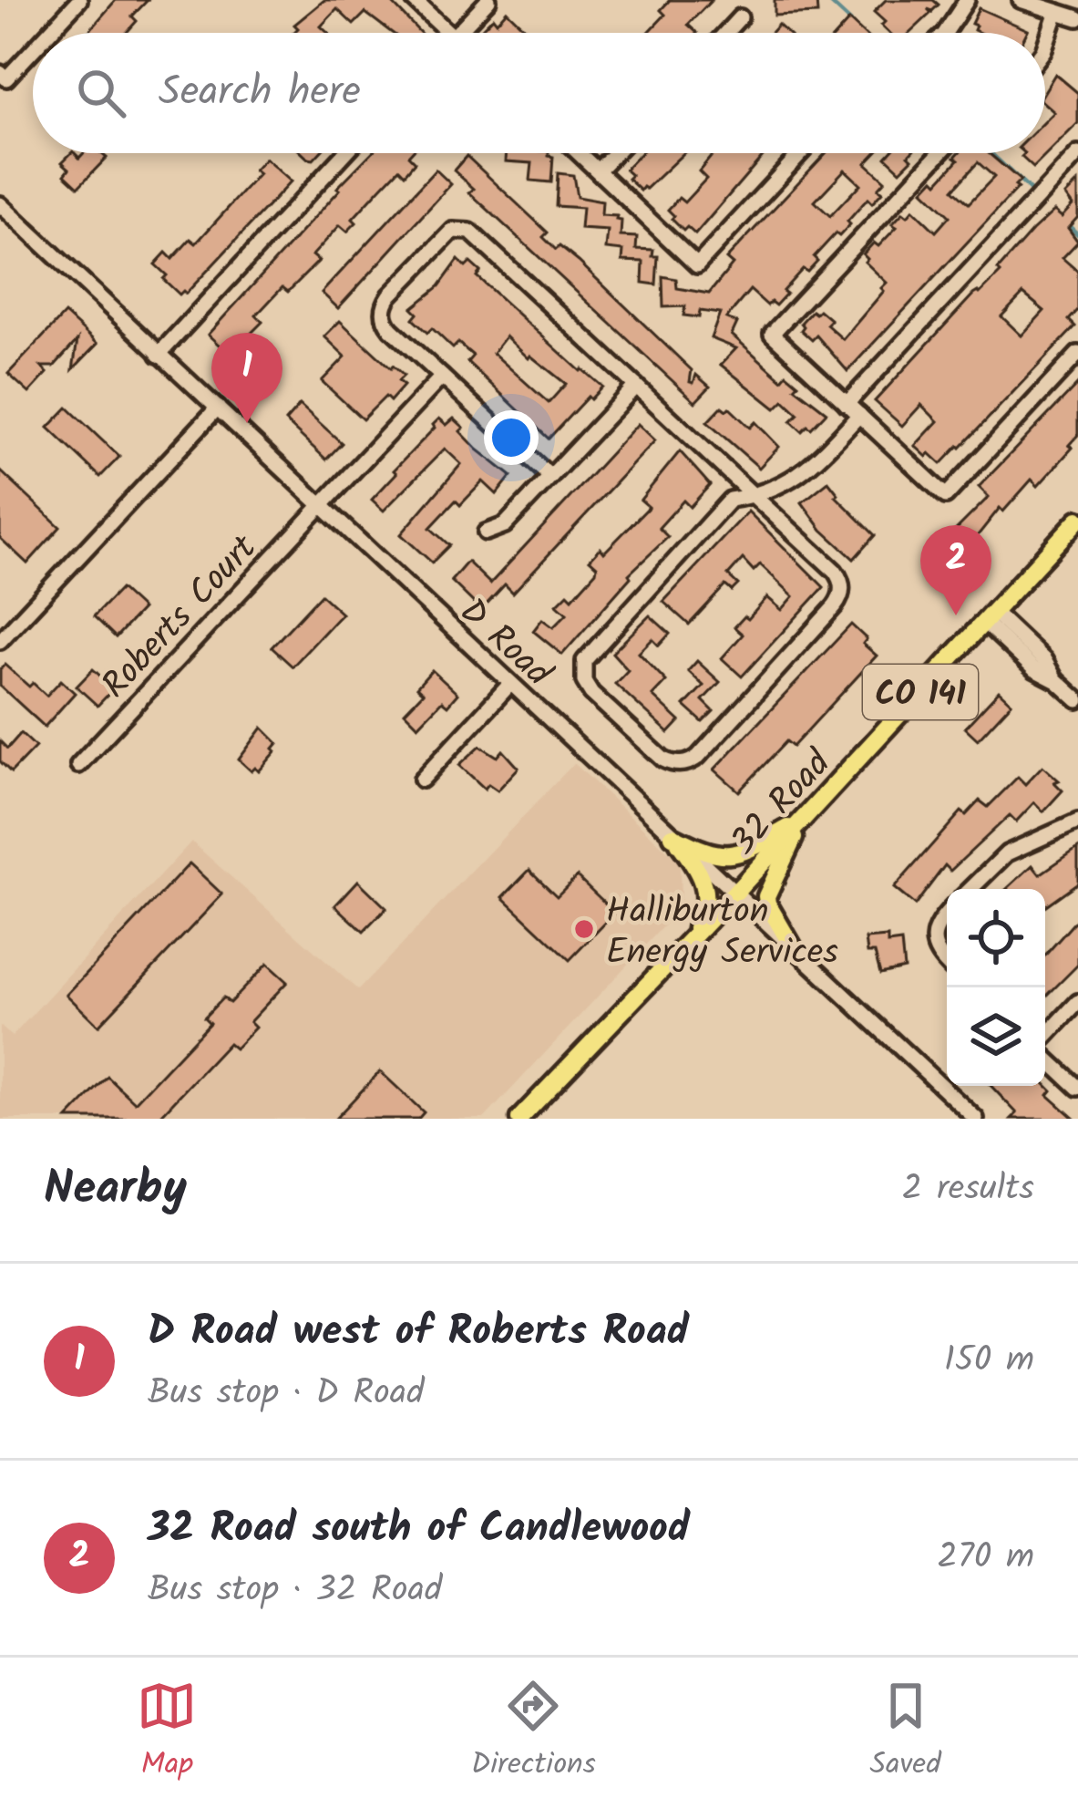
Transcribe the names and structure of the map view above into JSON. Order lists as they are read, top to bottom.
{
  "streets": {
    "main road": ["CO 141", "32 Road"],
    "street": ["Roberts Court", "D Road"]
  },
  "crossings": [
    ["Roberts Court", "D Road"],
    ["D Road", "32 Road"]
  ],
  "places": ["Halliburton Energy Services"],
  "page": {
    "search": "Search here",
    "pins": ["1", "2"],
    "heading": ["Nearby", "2 results"],
    "list": [
      {
        "mark": "1",
        "name": "D Road west of Roberts Road",
        "note": "Bus stop · D Road",
        "value": "150 m"
      },
      {
        "mark": "2",
        "name": "32 Road south of Candlewood",
        "note": "Bus stop · 32 Road",
        "value": "270 m"
      }
    ],
    "nav": ["Map", "Directions", "Saved"]
  }
}
